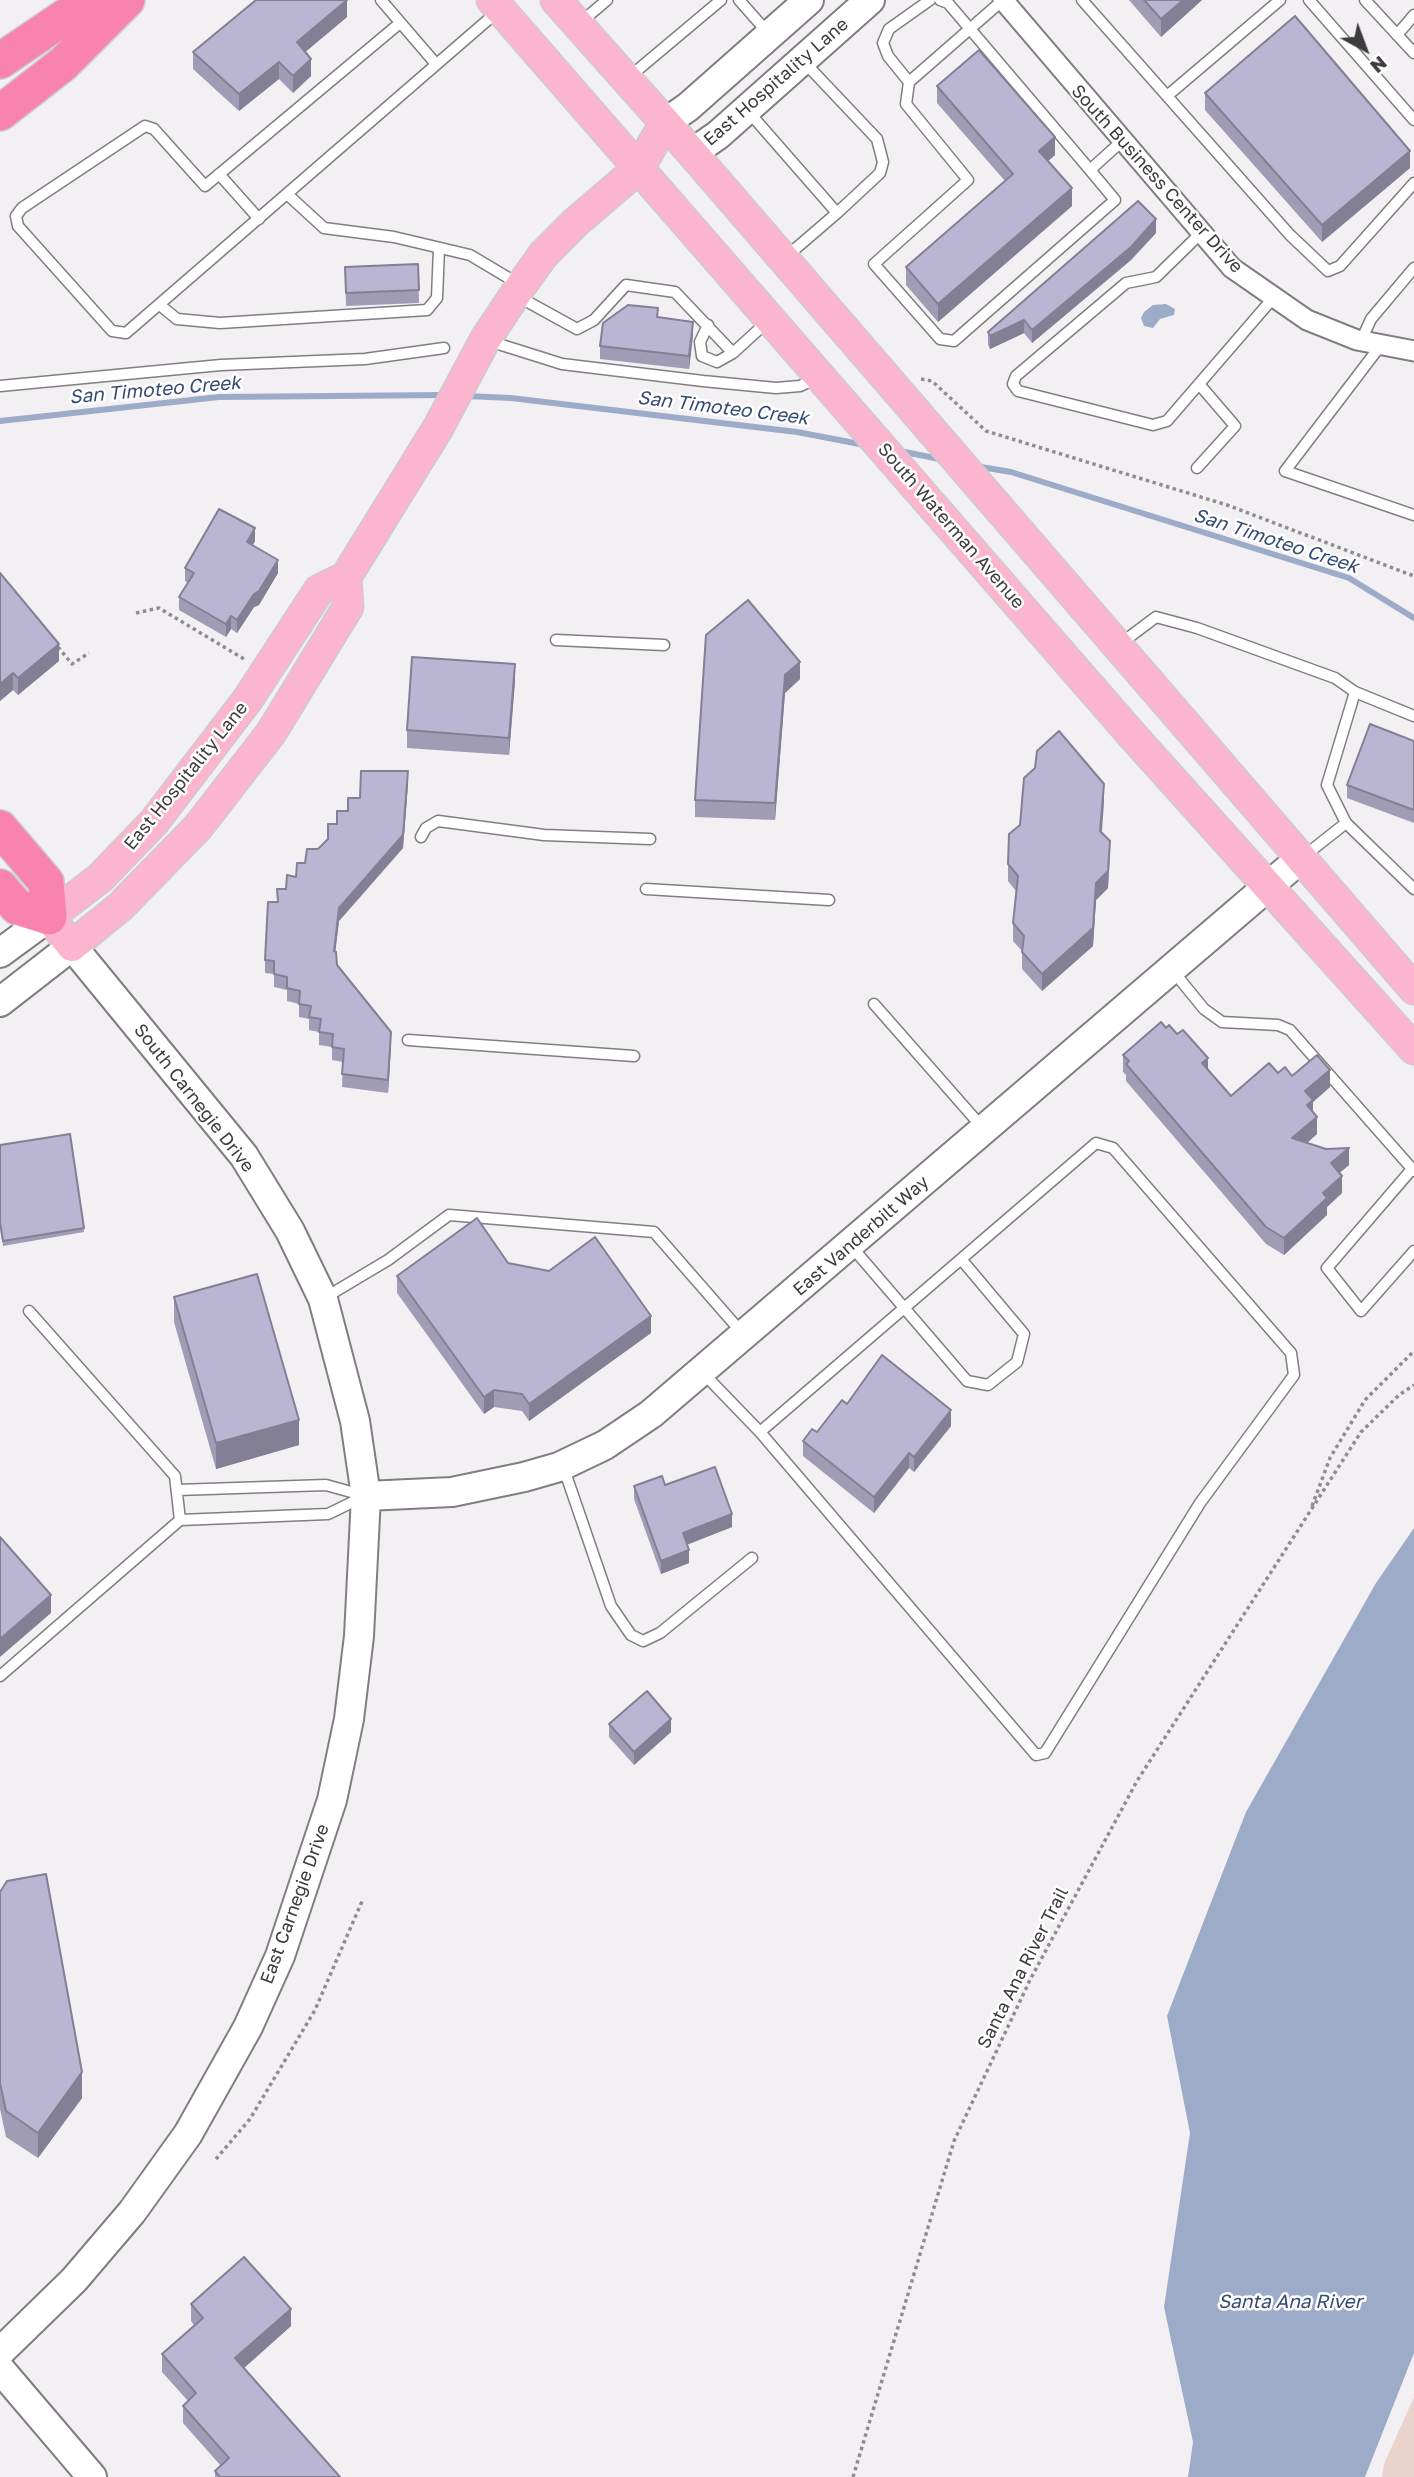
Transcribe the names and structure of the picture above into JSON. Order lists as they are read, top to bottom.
{
  "streets": {
    "main road": ["East Hospitality Lane", "South Waterman Avenue", "South Carnegie Drive"],
    "street": ["South Business Center Drive", "East Vanderbilt Way", "East Carnegie Drive"],
    "path": ["Santa Ana River Trail"]
  },
  "crossings": [
    ["East Hospitality Lane", "South Waterman Avenue"],
    ["East Hospitality Lane", "South Carnegie Drive"],
    ["South Waterman Avenue", "East Vanderbilt Way"],
    ["South Carnegie Drive", "East Vanderbilt Way"],
    ["South Carnegie Drive", "East Carnegie Drive"],
    ["East Vanderbilt Way", "East Carnegie Drive"]
  ],
  "water": ["San Timoteo Creek", "Santa Ana River"],
  "north": "bottom right"
}
